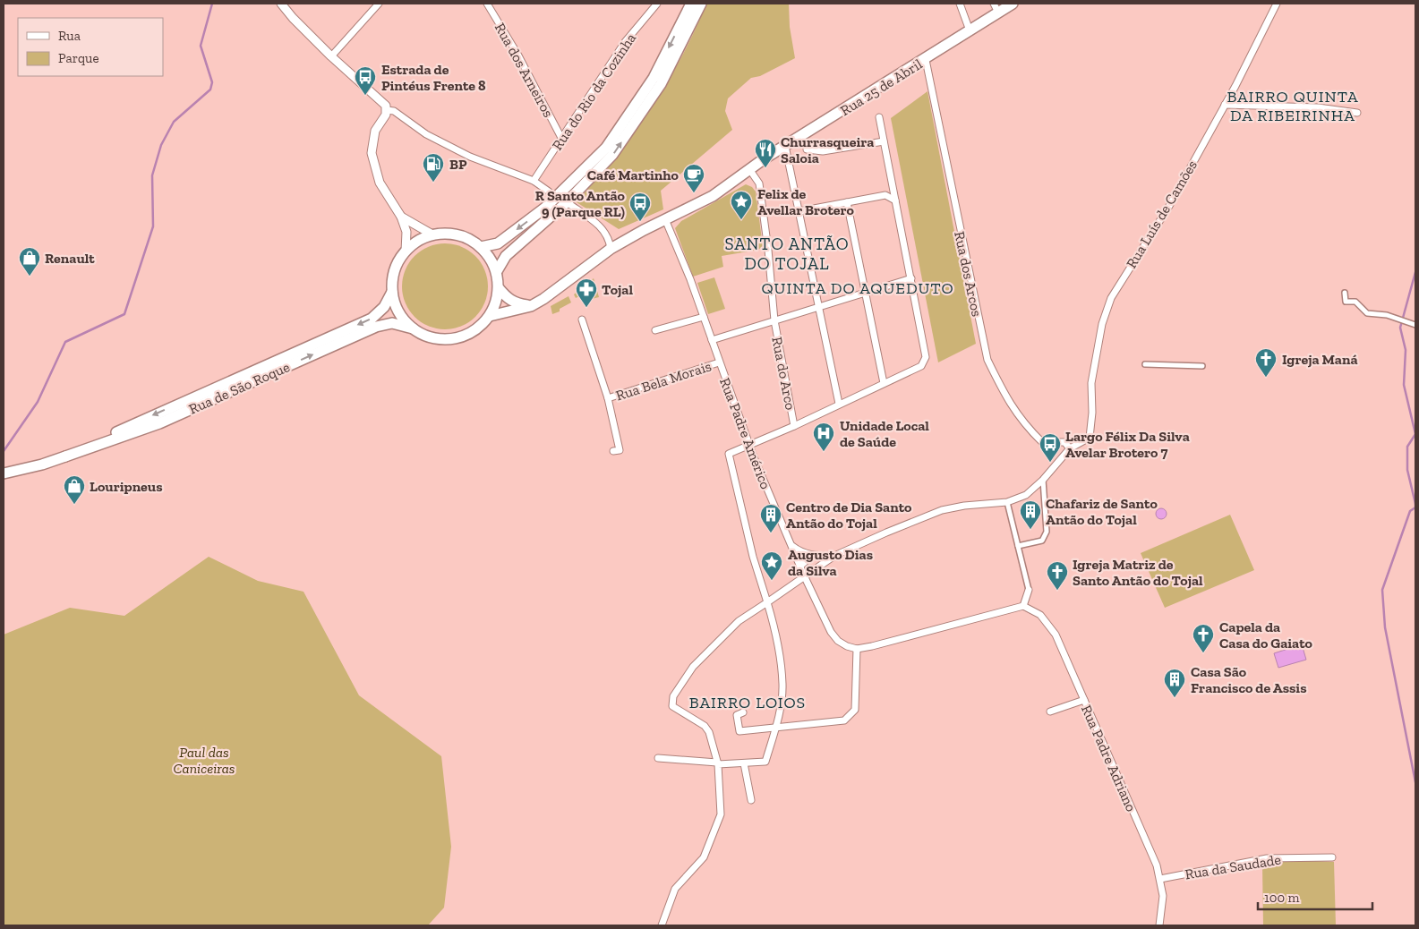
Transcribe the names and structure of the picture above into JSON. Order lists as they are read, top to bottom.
{
  "streets": {
    "main road": ["Rua 25 de Abril", "Rua de São Roque"],
    "street": [
      "Rua dos Arneiros",
      "Rua do Rio da Cozinha",
      "Rua Luís de Camões",
      "Rua dos Arcos",
      "Rua do Arco",
      "Rua Bela Morais",
      "Rua Padre Américo",
      "Rua Padre Adriano",
      "Rua da Saudade"
    ]
  },
  "crossings": [
    ["Rua dos Arneiros", "Rua do Rio da Cozinha"],
    ["Rua 25 de Abril", "Rua dos Arcos"],
    ["Rua 25 de Abril", "Rua do Arco"],
    ["Rua 25 de Abril", "Rua de São Roque"],
    ["Rua 25 de Abril", "Rua Padre Américo"],
    ["Rua Luís de Camões", "Rua dos Arcos"],
    ["Rua Bela Morais", "Rua Padre Américo"],
    ["Rua Padre Adriano", "Rua da Saudade"]
  ],
  "districts": [
    "BAIRRO QUINTA DA RIBEIRINHA",
    "SANTO ANTÃO DO TOJAL",
    "QUINTA DO AQUEDUTO",
    "BAIRRO LOIOS"
  ],
  "parks": ["Paul das Caniceiras"],
  "places": {
    "bus stop": ["Estrada de Pintéus Frente 8", "R Santo Antão 9 (Parque RL)", "Largo Félix Da Silva Avelar Brotero 7"],
    "restaurant": ["Churrasqueira Saloia"],
    "fuel station": ["BP"],
    "cafe": ["Café Martinho"],
    "place": ["Felix de Avellar Brotero", "Augusto Dias da Silva"],
    "shop": ["Renault", "Louripneus"],
    "pharmacy": ["Tojal"],
    "church": ["Igreja Maná", "Igreja Matriz de Santo Antão do Tojal", "Capela da Casa do Gaiato"],
    "hospital": ["Unidade Local de Saúde"],
    "building": ["Chafariz de Santo Antão do Tojal", "Centro de Dia Santo Antão do Tojal", "Casa São Francisco de Assis"]
  },
  "legend": ["Rua", "Parque"],
  "scale_bar": "100 m"
}
